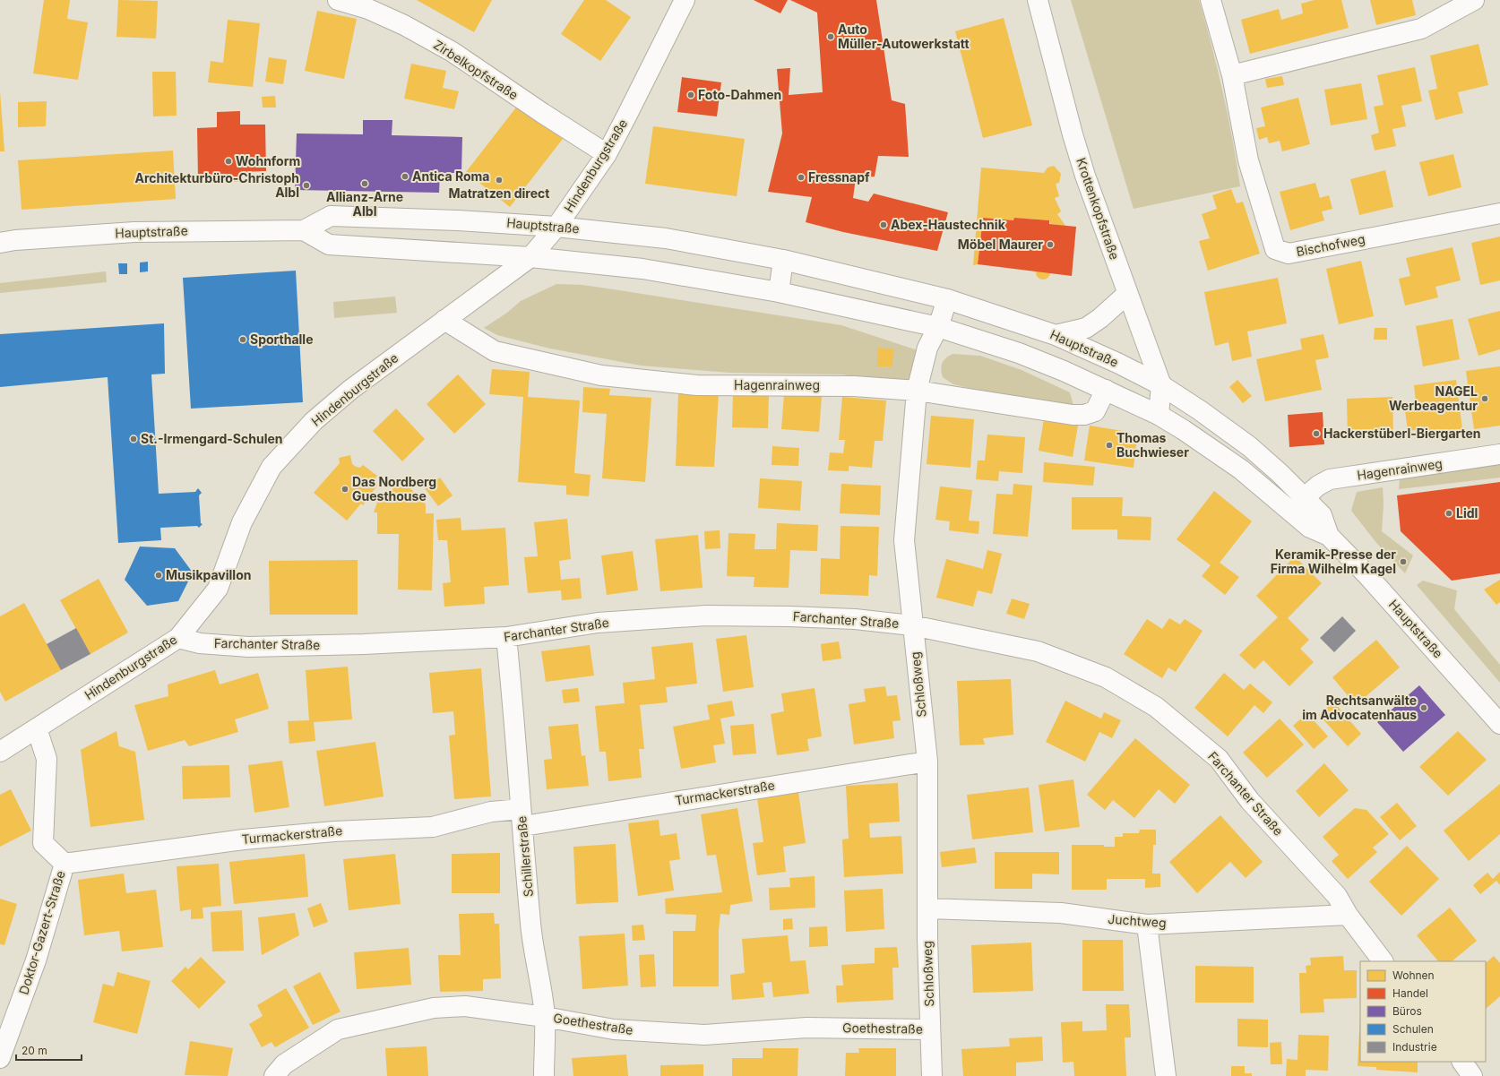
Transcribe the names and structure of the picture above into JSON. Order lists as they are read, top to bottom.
{
  "streets": {
    "street": [
      "Zirbelkopfstraße",
      "Hindenburgstraße",
      "Krottenkopfstraße",
      "Hauptstraße",
      "Bischofweg",
      "Hagenrainweg",
      "Farchanter Straße",
      "Schloßweg",
      "Turmackerstraße",
      "Schillerstraße",
      "Juchtweg",
      "Doktor-Gazert-Straße",
      "Goethestraße"
    ]
  },
  "crossings": [
    ["Zirbelkopfstraße", "Hindenburgstraße"],
    ["Hindenburgstraße", "Hauptstraße"],
    ["Hindenburgstraße", "Hagenrainweg"],
    ["Hindenburgstraße", "Farchanter Straße"],
    ["Hindenburgstraße", "Doktor-Gazert-Straße"],
    ["Krottenkopfstraße", "Hauptstraße"],
    ["Hauptstraße", "Hagenrainweg"],
    ["Hauptstraße", "Schloßweg"],
    ["Hagenrainweg", "Schloßweg"],
    ["Farchanter Straße", "Schloßweg"],
    ["Farchanter Straße", "Schillerstraße"],
    ["Farchanter Straße", "Juchtweg"],
    ["Schloßweg", "Turmackerstraße"],
    ["Schloßweg", "Juchtweg"],
    ["Schloßweg", "Goethestraße"],
    ["Turmackerstraße", "Schillerstraße"],
    ["Turmackerstraße", "Doktor-Gazert-Straße"],
    ["Schillerstraße", "Goethestraße"]
  ],
  "places": [
    "Auto Müller-Autowerkstatt",
    "Foto-Dahmen",
    "Wohnform",
    "Antica Roma",
    "Fressnapf",
    "Matratzen direct",
    "Allianz-Arne Albl",
    "Architekturbüro-Christoph Albl",
    "Abex-Haustechnik",
    "Möbel Maurer",
    "Sporthalle",
    "NAGEL Werbeagentur",
    "Hackerstüberl-Biergarten",
    "St.-Irmengard-Schulen",
    "Thomas Buchwieser",
    "Das Nordberg Guesthouse",
    "Lidl",
    "Keramik-Presse der Firma Wilhelm Kagel",
    "Musikpavillon",
    "Rechtsanwälte im Advocatenhaus"
  ],
  "legend": [
    "Wohnen",
    "Handel",
    "Büros",
    "Schulen",
    "Industrie"
  ],
  "scale_bar": "20 m"
}
